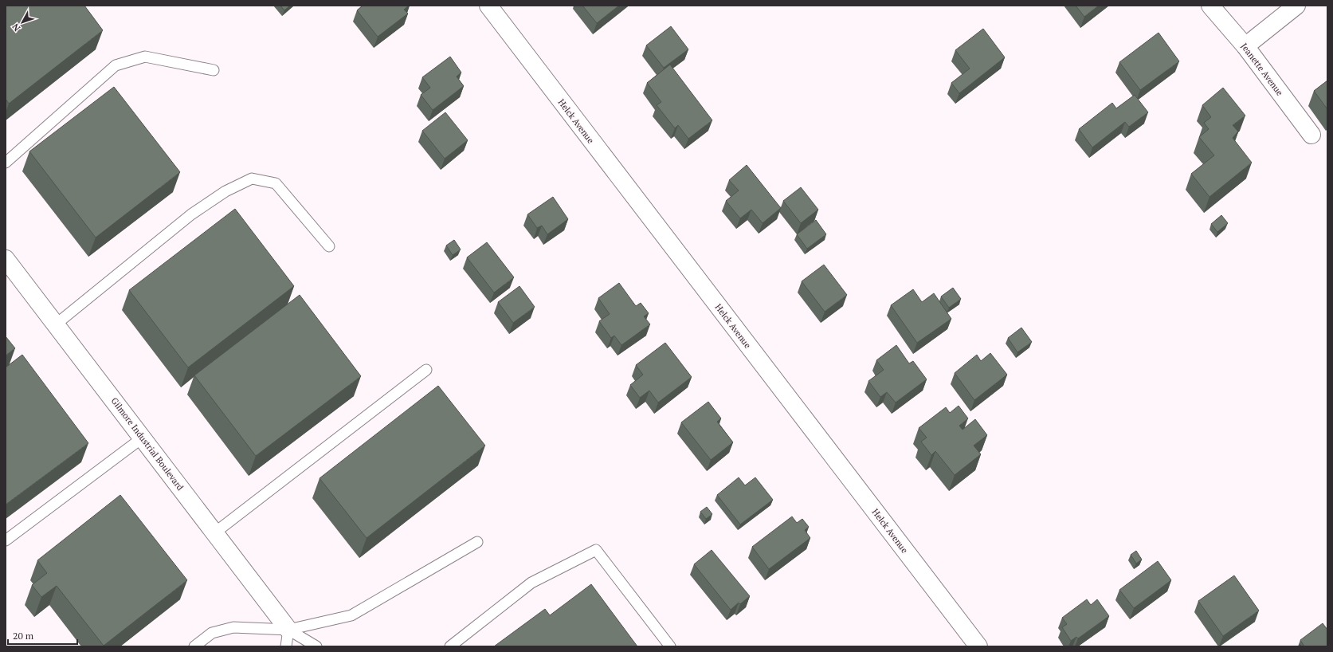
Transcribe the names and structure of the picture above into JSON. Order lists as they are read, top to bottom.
{
  "streets": {
    "street": ["Jeanette Avenue", "Helck Avenue", "Gilmore Industrial Boulevard"]
  },
  "scale_bar": "20 m",
  "north": "bottom left"
}
